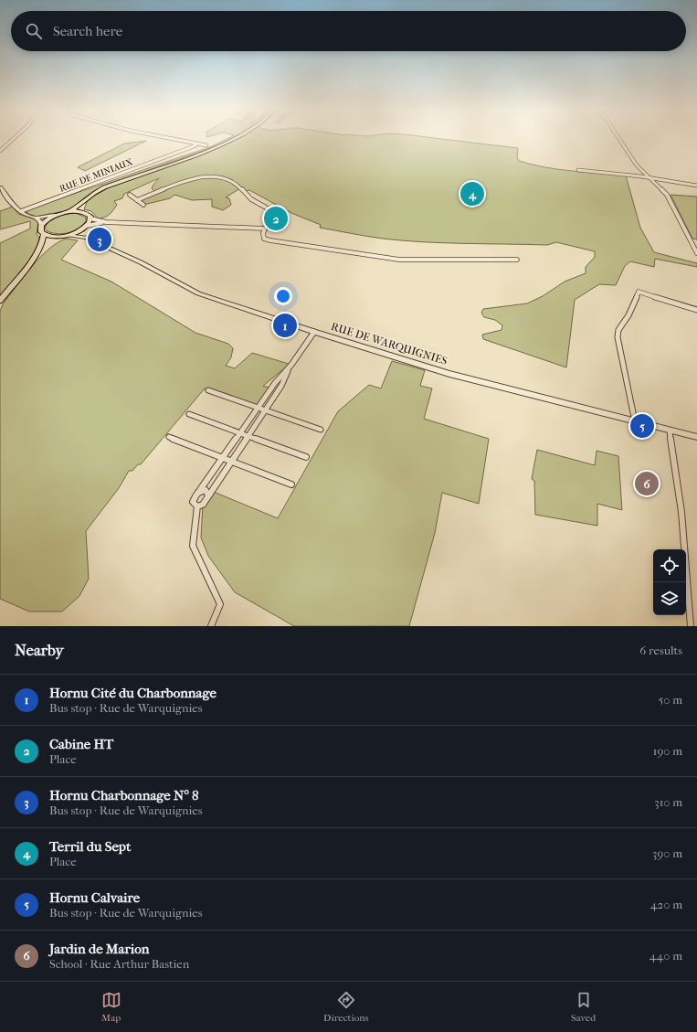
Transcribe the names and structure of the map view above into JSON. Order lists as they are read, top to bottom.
{
  "streets": {
    "street": ["RUE DE MINIAUX", "RUE DE WARQUIGNIES"]
  },
  "page": {
    "search": "Search here",
    "pins": [
      "4",
      "2",
      "3",
      "1",
      "5",
      "6"
    ],
    "heading": ["Nearby", "6 results"],
    "list": [
      {
        "mark": "1",
        "name": "Hornu Cité du Charbonnage",
        "note": "Bus stop · Rue de Warquignies",
        "value": "50 m"
      },
      {
        "mark": "2",
        "name": "Cabine HT",
        "note": "Place",
        "value": "190 m"
      },
      {
        "mark": "3",
        "name": "Hornu Charbonnage N° 8",
        "note": "Bus stop · Rue de Warquignies",
        "value": "310 m"
      },
      {
        "mark": "4",
        "name": "Terril du Sept",
        "note": "Place",
        "value": "390 m"
      },
      {
        "mark": "5",
        "name": "Hornu Calvaire",
        "note": "Bus stop · Rue de Warquignies",
        "value": "420 m"
      },
      {
        "mark": "6",
        "name": "Jardin de Marion",
        "note": "School · Rue Arthur Bastien",
        "value": "440 m"
      }
    ],
    "nav": ["Map", "Directions", "Saved"]
  }
}
